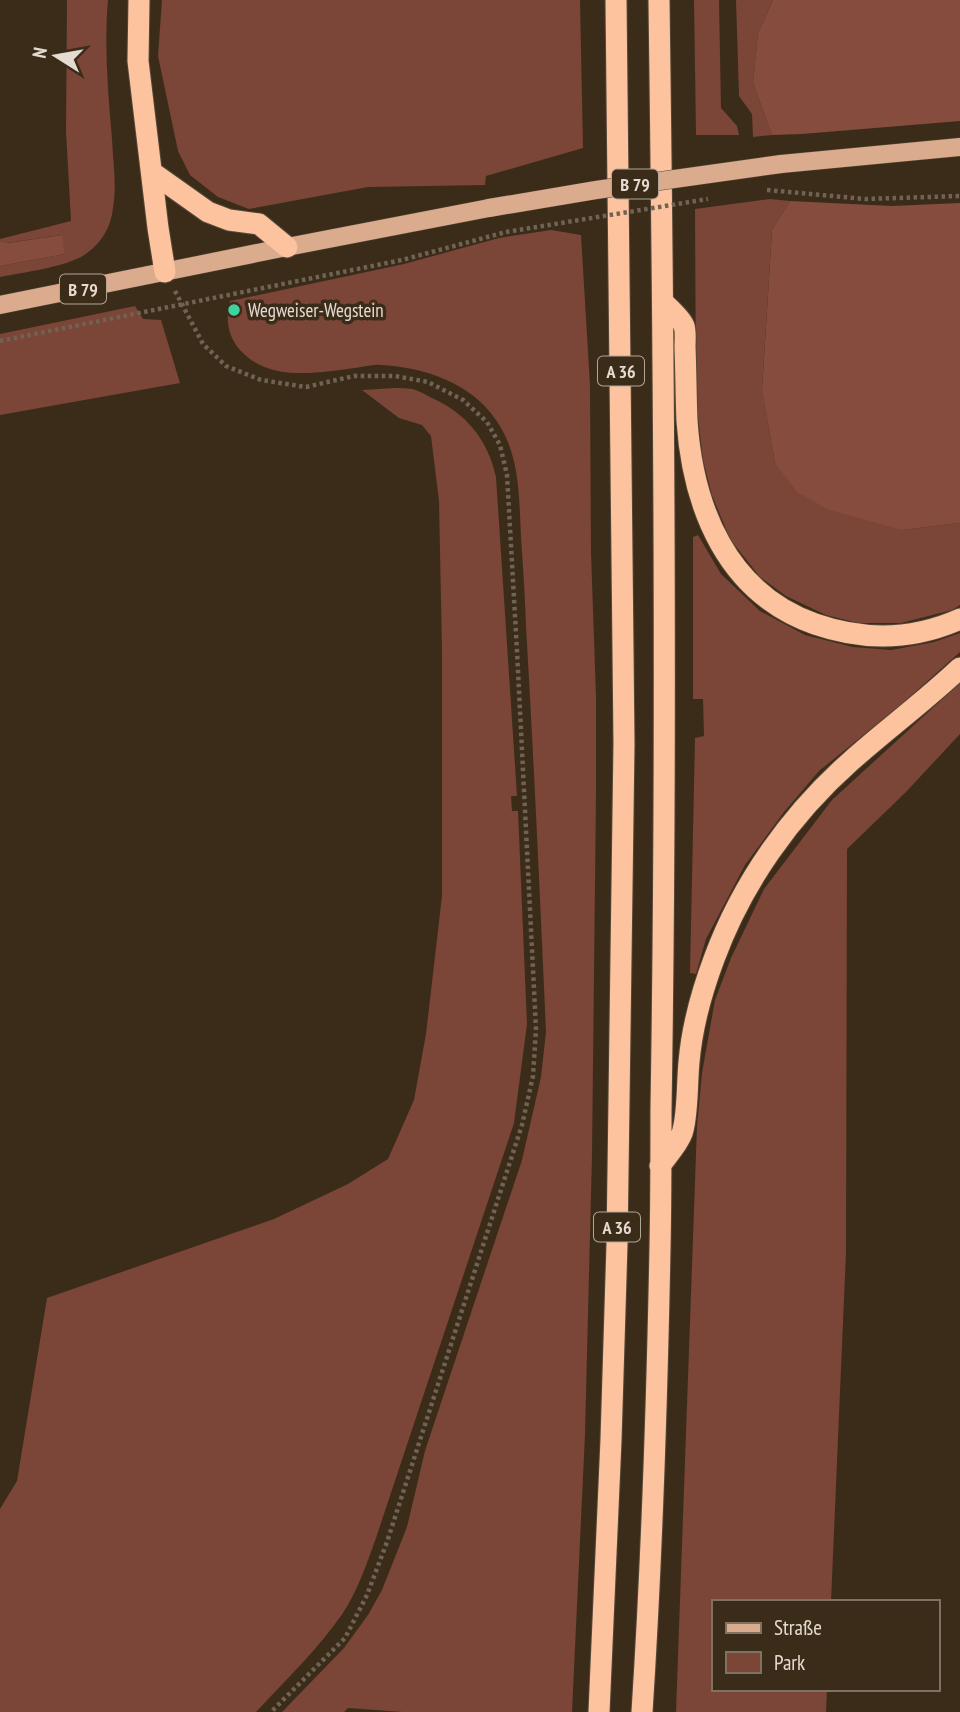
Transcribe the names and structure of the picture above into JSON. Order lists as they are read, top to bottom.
{
  "streets": {
    "highway": ["A 36"],
    "main road": ["B 79"]
  },
  "places": ["Wegweiser-Wegstein"],
  "legend": ["Straße", "Park"],
  "north": "left"
}
